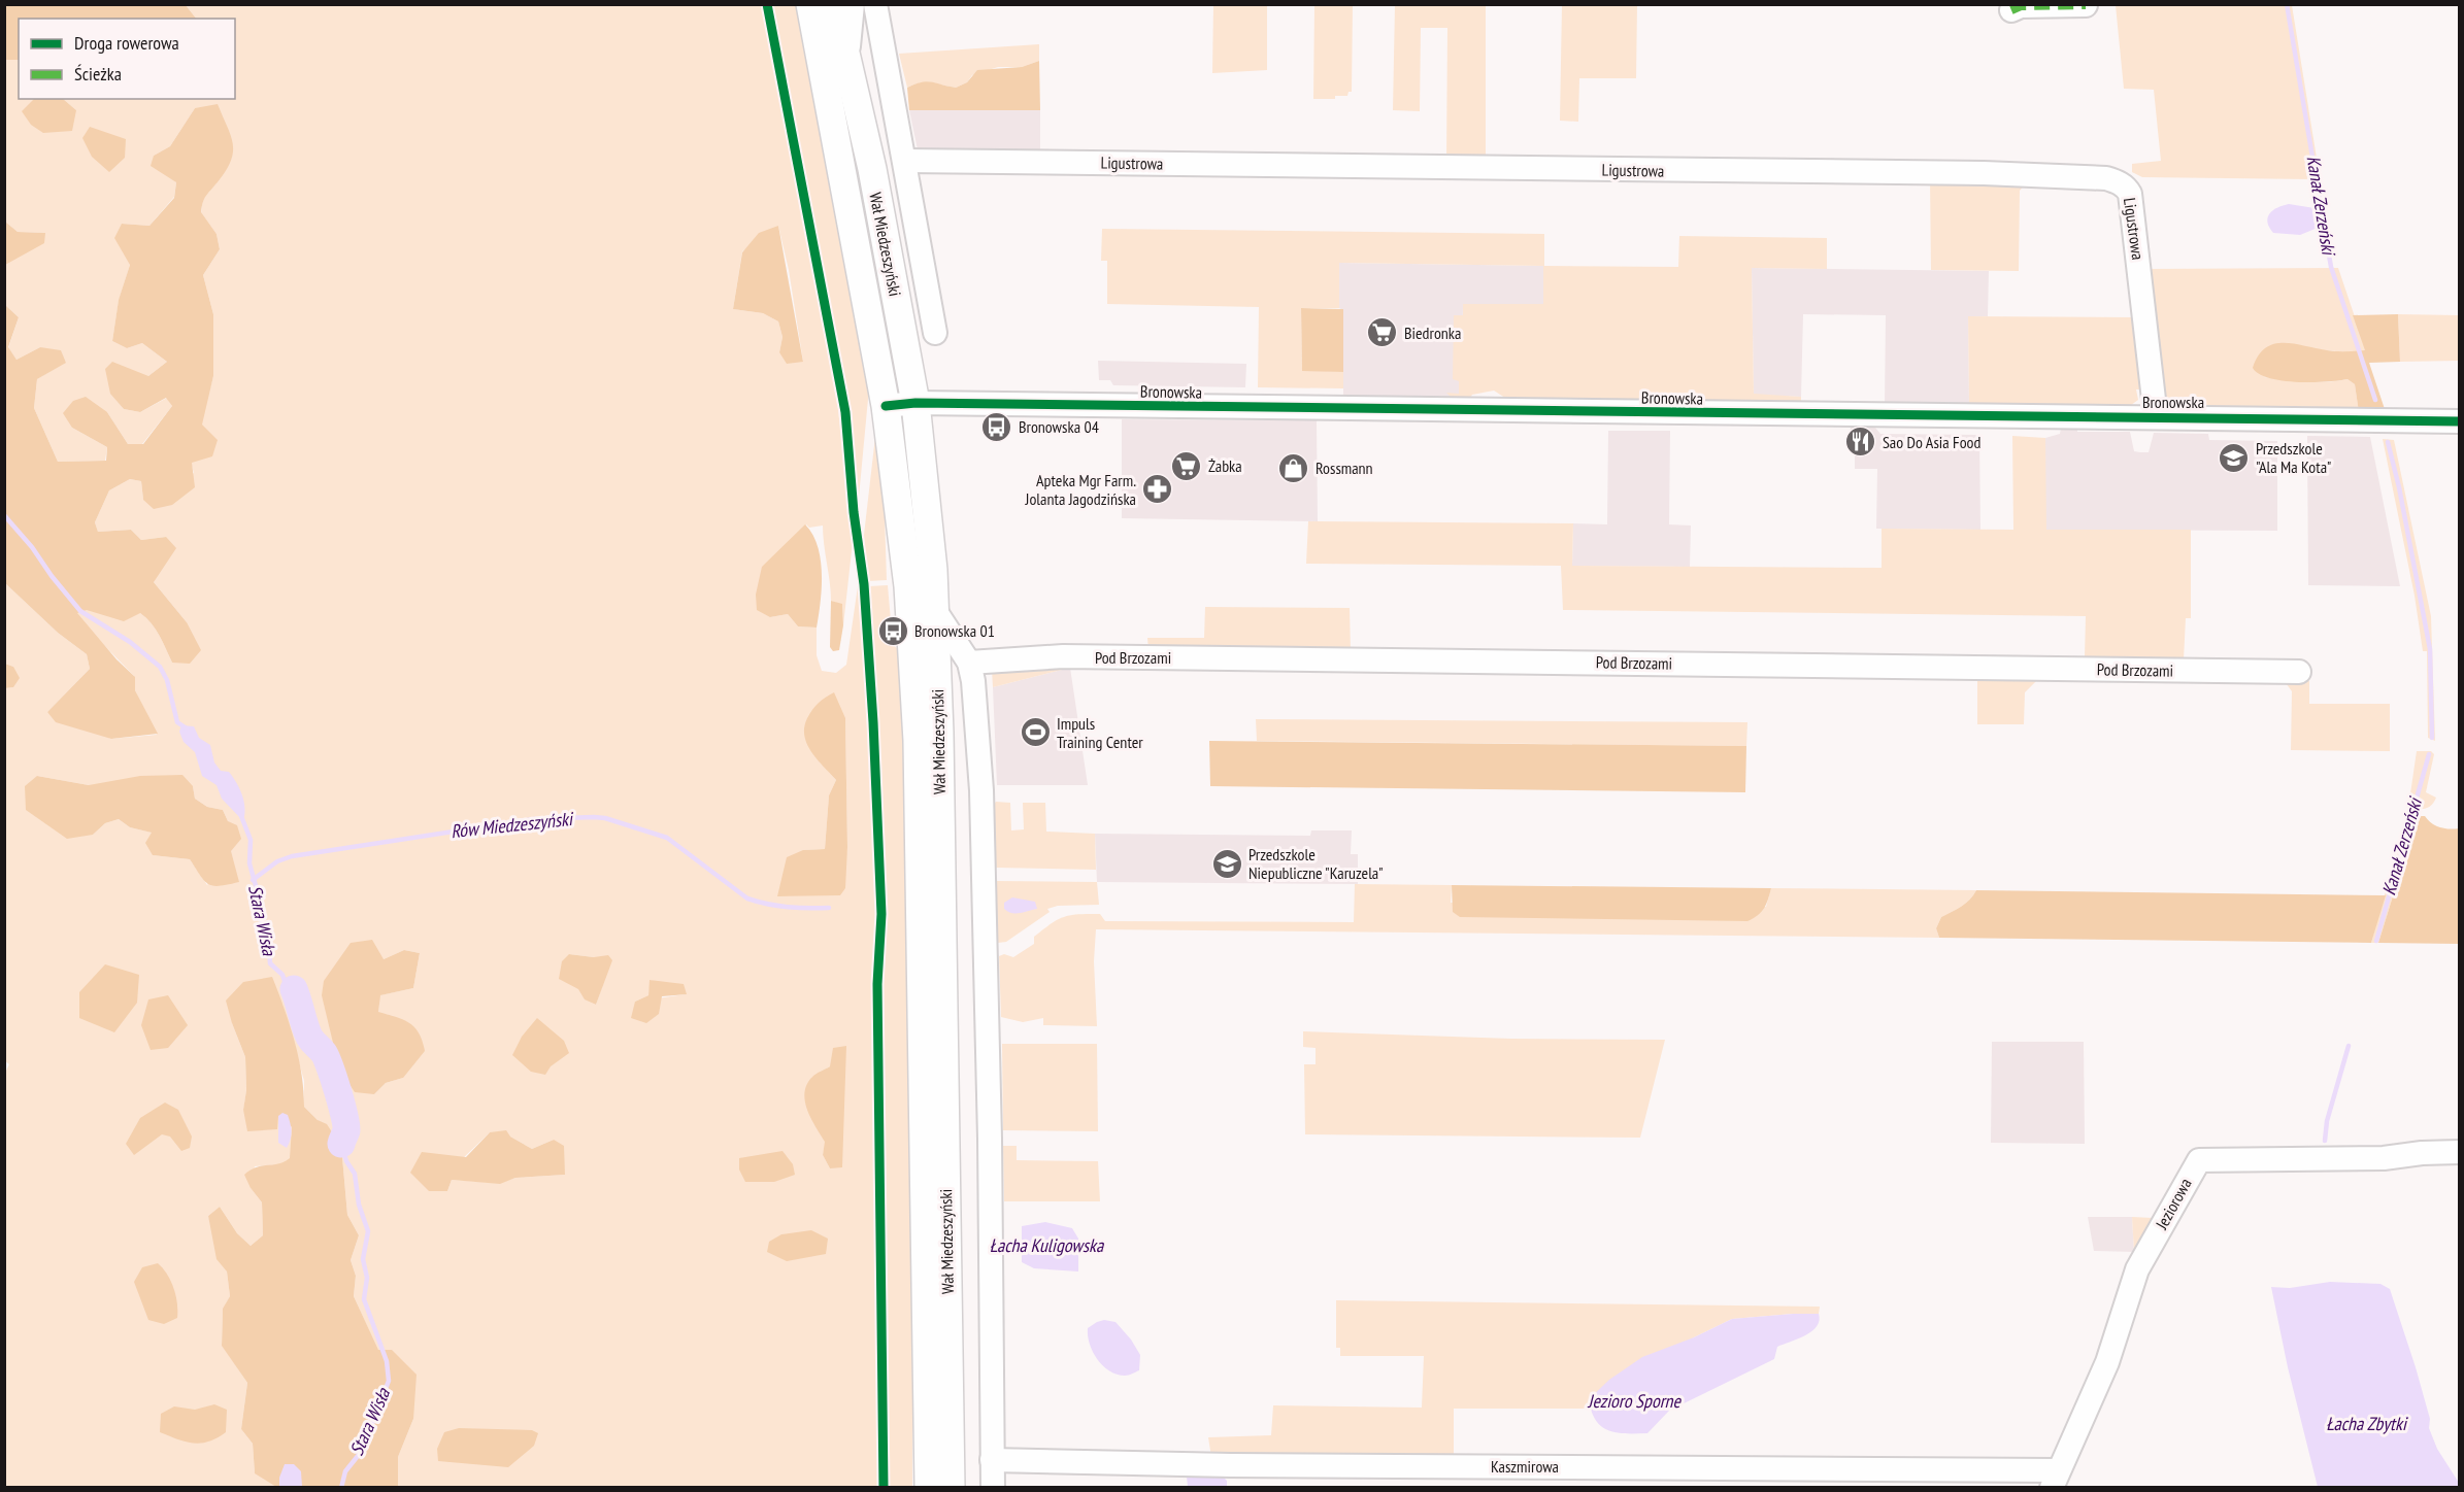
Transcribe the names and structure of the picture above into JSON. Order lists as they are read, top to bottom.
{
  "streets": {
    "main road": ["Wał Miedzeszyński"],
    "street": [
      "Ligustrowa",
      "Bronowska",
      "Pod Brzozami",
      "Jeziorowa",
      "Kaszmirowa"
    ]
  },
  "crossings": [
    ["Ligustrowa", "Wał Miedzeszyński"],
    ["Ligustrowa", "Bronowska"],
    ["Wał Miedzeszyński", "Bronowska"],
    ["Jeziorowa", "Kaszmirowa"]
  ],
  "water": [
    "Kanał Zerzeński",
    "Rów Miedzeszyński",
    "Stara Wisła",
    "Łacha Kuligowska",
    "Jezioro Sporne",
    "Łacha Zbytki"
  ],
  "places": {
    "supermarket": ["Biedronka", "Żabka"],
    "bus stop": ["Bronowska 04", "Bronowska 01"],
    "restaurant": ["Sao Do Asia Food"],
    "school or university": ["Przedszkole \"Ala Ma Kota\"", "Przedszkole Niepubliczne \"Karuzela\""],
    "shop": ["Rossmann"],
    "pharmacy": ["Apteka Mgr Farm. Jolanta Jagodzińska"],
    "sports": ["Impuls Training Center"]
  },
  "legend": ["Droga rowerowa", "Ścieżka"]
}
